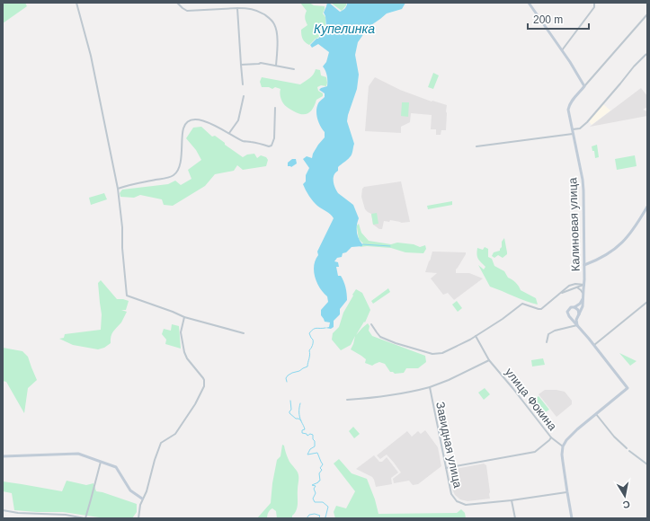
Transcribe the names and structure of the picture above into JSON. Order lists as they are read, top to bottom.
{
  "streets": {
    "street": ["Калиновая улица", "улица Фокина", "Завидная улица"]
  },
  "crossings": [
    ["улица Фокина", "Завидная улица"]
  ],
  "water": ["Купелинка"],
  "scale_bar": "200 m",
  "north": "bottom"
}
